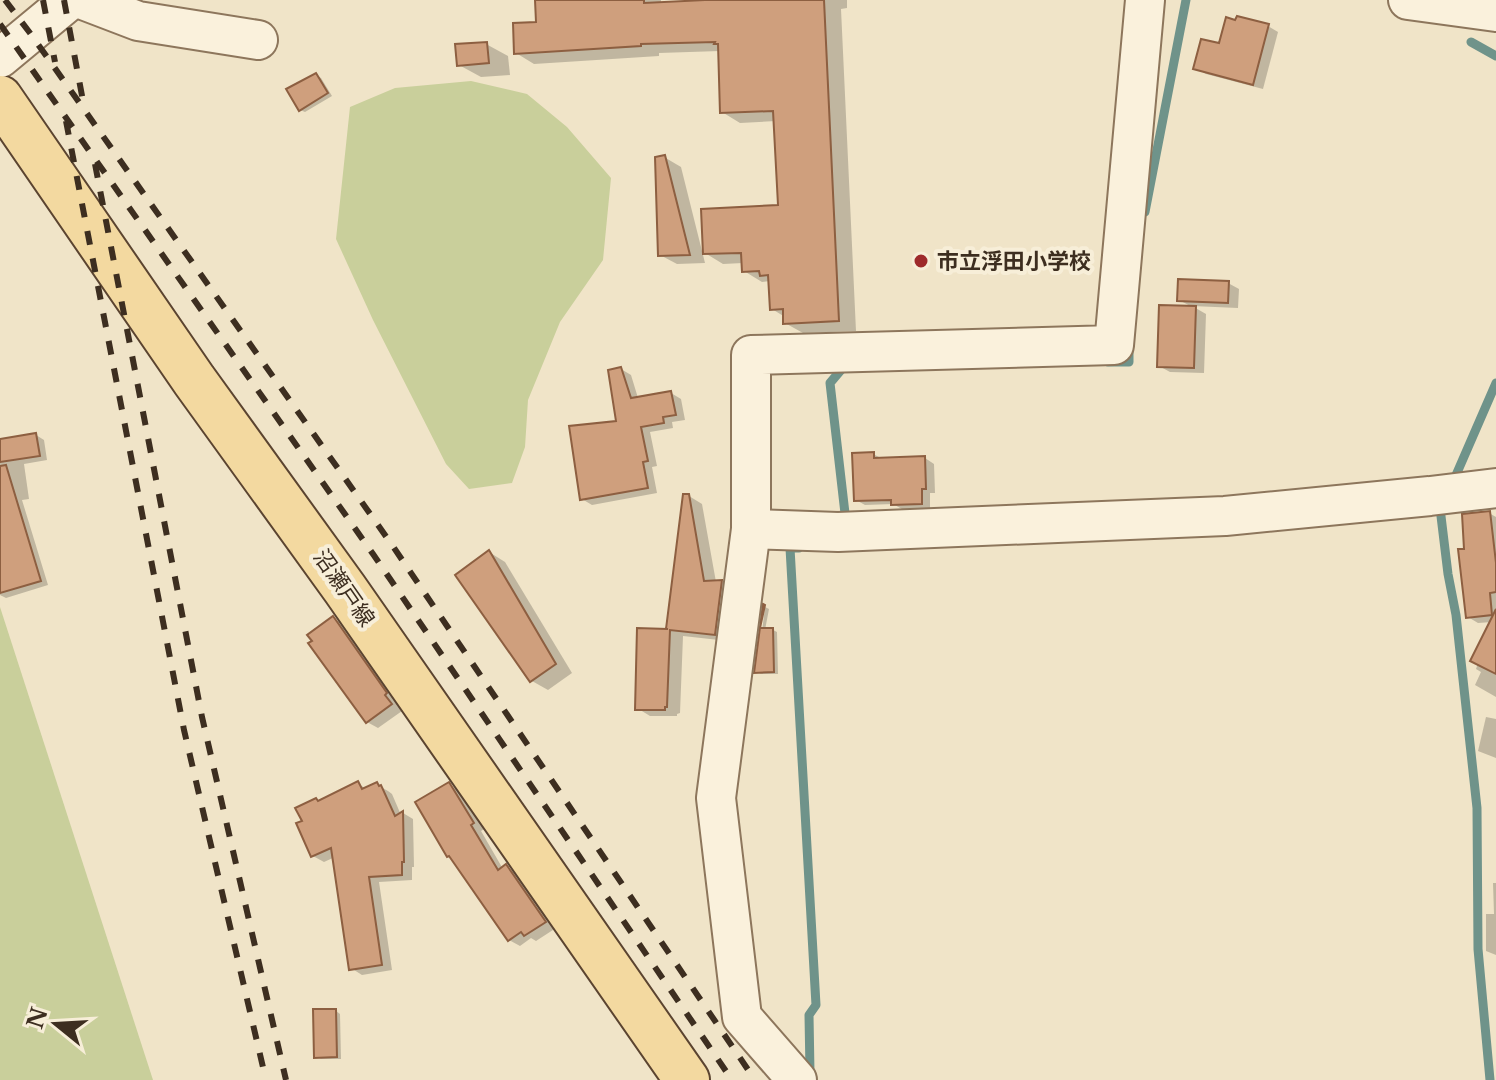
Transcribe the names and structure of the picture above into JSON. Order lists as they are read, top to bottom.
{
  "streets": {
    "main road": ["沼瀬戸線"]
  },
  "places": ["市立浮田小学校"],
  "north": "left"
}
